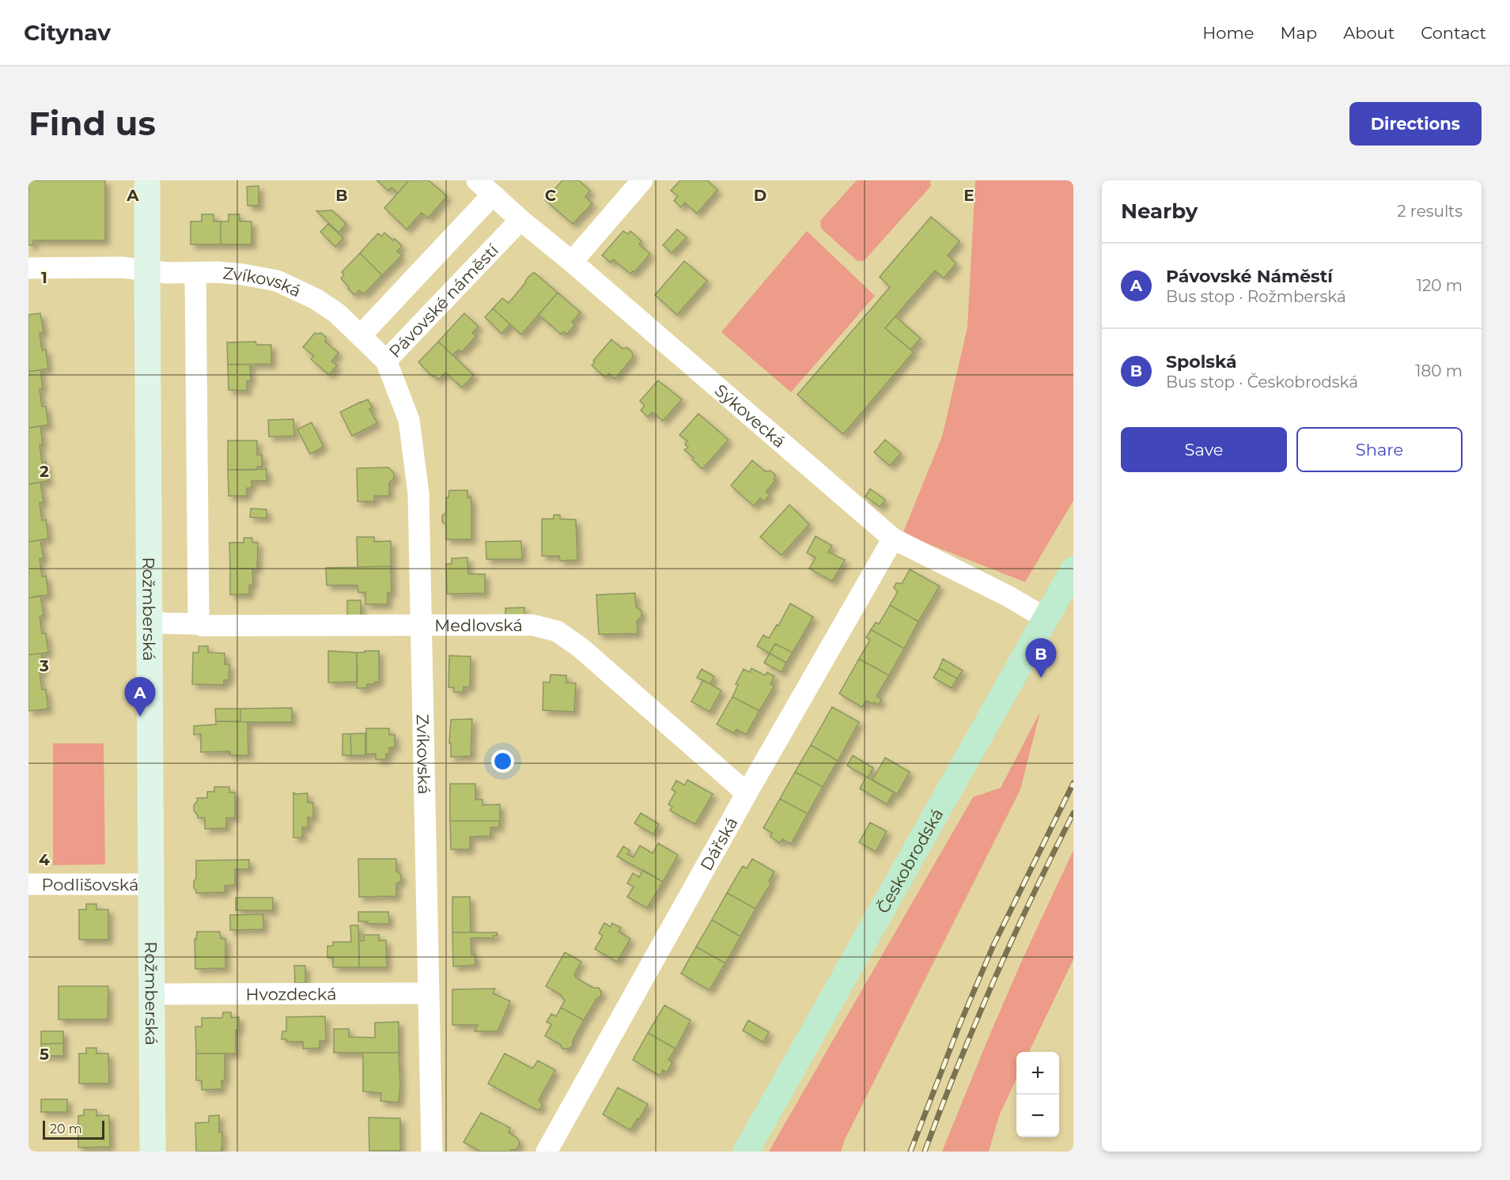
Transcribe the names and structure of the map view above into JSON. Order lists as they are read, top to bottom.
{
  "streets": {
    "main road": ["Českobrodská"],
    "street": [
      "Zvíkovská",
      "Pávovské náměstí",
      "Sýkovecká",
      "Rožmberská",
      "Medlovská",
      "Dářská",
      "Podlišovská",
      "Hvozdecká"
    ]
  },
  "crossings": [
    ["Zvíkovská", "Pávovské náměstí"],
    ["Zvíkovská", "Rožmberská"],
    ["Zvíkovská", "Medlovská"],
    ["Zvíkovská", "Hvozdecká"],
    ["Pávovské náměstí", "Sýkovecká"],
    ["Sýkovecká", "Dářská"],
    ["Sýkovecká", "Českobrodská"],
    ["Rožmberská", "Medlovská"],
    ["Rožmberská", "Podlišovská"],
    ["Rožmberská", "Hvozdecká"],
    ["Medlovská", "Dářská"]
  ],
  "scale_bar": "20 m",
  "page": {
    "header": "Citynav",
    "nav": [
      "Home",
      "Map",
      "About",
      "Contact"
    ],
    "buttons": [
      "Directions",
      ["Save", "Share"]
    ],
    "title": "Find us",
    "heading": ["Nearby", "2 results"],
    "list": [
      {
        "mark": "A",
        "name": "Pávovské Náměstí",
        "note": "Bus stop · Rožmberská",
        "value": "120 m"
      },
      {
        "mark": "B",
        "name": "Spolská",
        "note": "Bus stop · Českobrodská",
        "value": "180 m"
      }
    ],
    "pins": ["B", "A"],
    "map_buttons": ["+", "−"],
    "scale": "20 m"
  },
  "grid": {
    "columns": [
      "A",
      "B",
      "C",
      "D",
      "E"
    ],
    "rows": [
      "1",
      "2",
      "3",
      "4",
      "5"
    ]
  }
}
